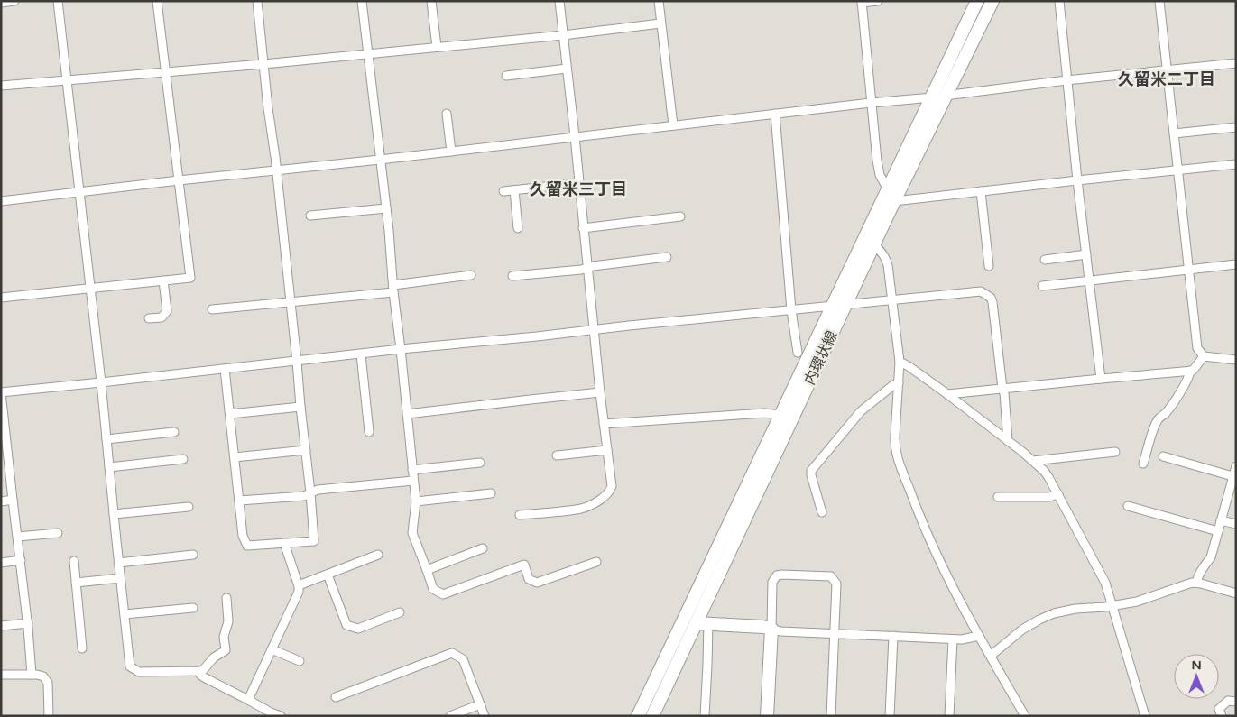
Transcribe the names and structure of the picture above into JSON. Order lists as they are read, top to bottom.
{
  "streets": {
    "street": ["内環状線"]
  },
  "districts": ["久留米二丁目", "久留米三丁目"],
  "north": "top"
}
